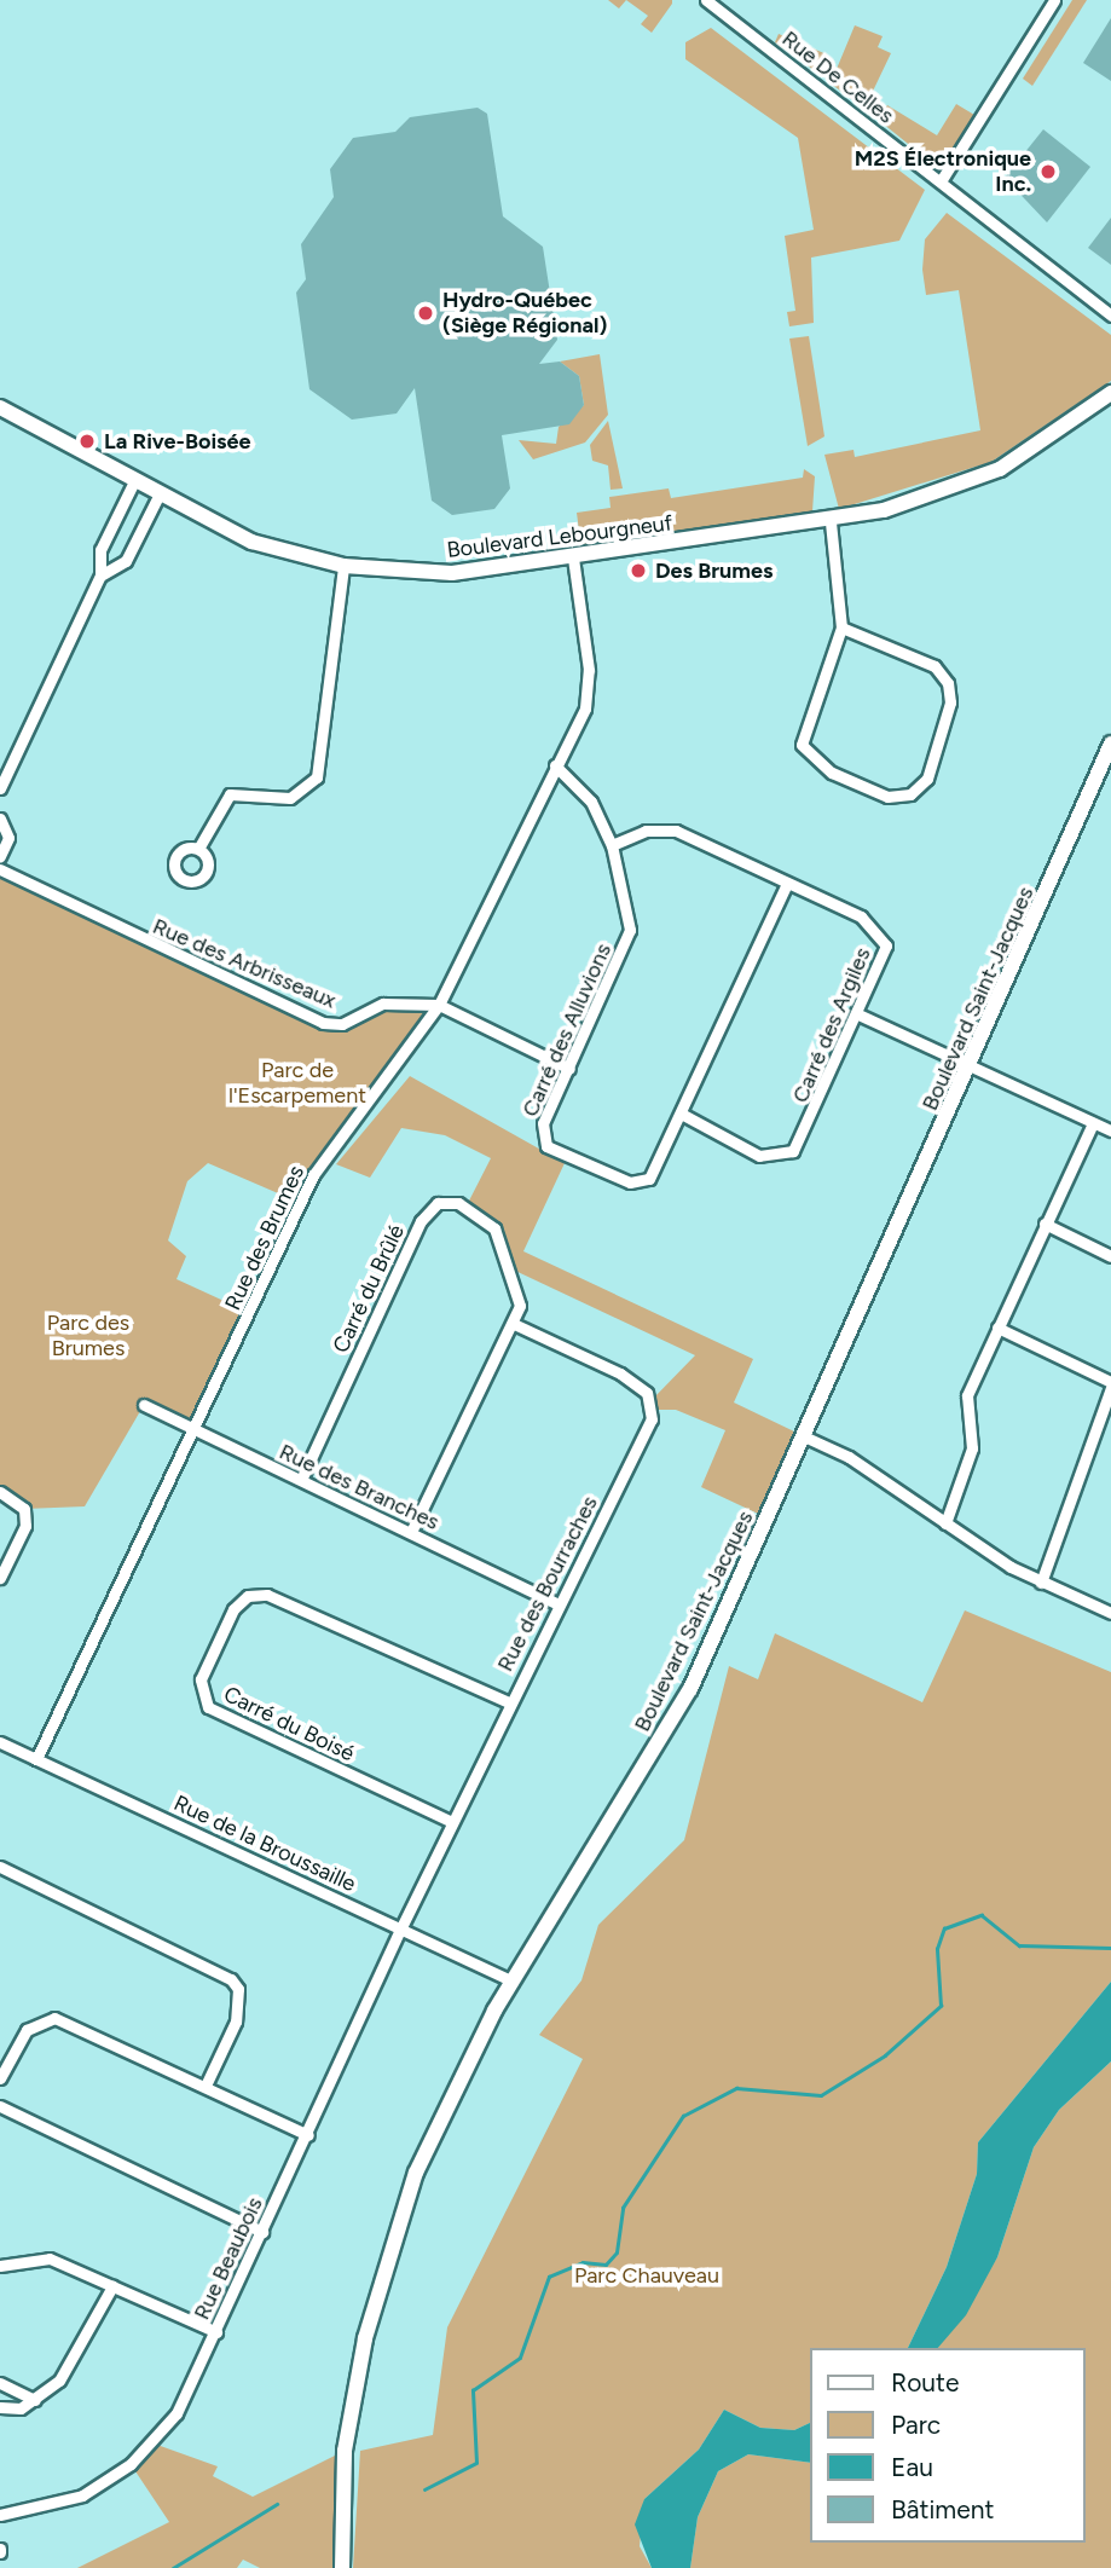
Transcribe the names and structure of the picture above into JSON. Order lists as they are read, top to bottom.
{
  "streets": {
    "street": [
      "Rue De Celles",
      "Boulevard Lebourgneuf",
      "Rue des Arbrisseaux",
      "Boulevard Saint-Jacques",
      "Carré des Argiles",
      "Carré des Alluvions",
      "Rue des Brumes",
      "Carré du Brûlé",
      "Rue des Branches",
      "Rue des Bourraches",
      "Carré du Boisé",
      "Rue de la Broussaille",
      "Rue Beaubois"
    ]
  },
  "crossings": [
    ["Boulevard Lebourgneuf", "Rue des Brumes"],
    ["Rue des Arbrisseaux", "Carré des Alluvions"],
    ["Rue des Arbrisseaux", "Rue des Brumes"],
    ["Boulevard Saint-Jacques", "Rue de la Broussaille"],
    ["Carré des Argiles", "Carré des Alluvions"],
    ["Carré des Alluvions", "Rue des Brumes"],
    ["Rue des Brumes", "Rue des Branches"],
    ["Rue des Brumes", "Rue de la Broussaille"],
    ["Carré du Brûlé", "Rue des Branches"],
    ["Carré du Brûlé", "Rue des Bourraches"],
    ["Rue des Branches", "Rue des Bourraches"],
    ["Rue des Bourraches", "Carré du Boisé"],
    ["Rue des Bourraches", "Rue de la Broussaille"],
    ["Rue des Bourraches", "Rue Beaubois"],
    ["Rue de la Broussaille", "Rue Beaubois"]
  ],
  "parks": ["Parc de l'Escarpement", "Parc des Brumes", "Parc Chauveau"],
  "places": [
    "M2S Électronique Inc.",
    "Hydro-Québec (Siège Régional)",
    "La Rive-Boisée",
    "Des Brumes"
  ],
  "legend": [
    "Route",
    "Parc",
    "Eau",
    "Bâtiment"
  ]
}
